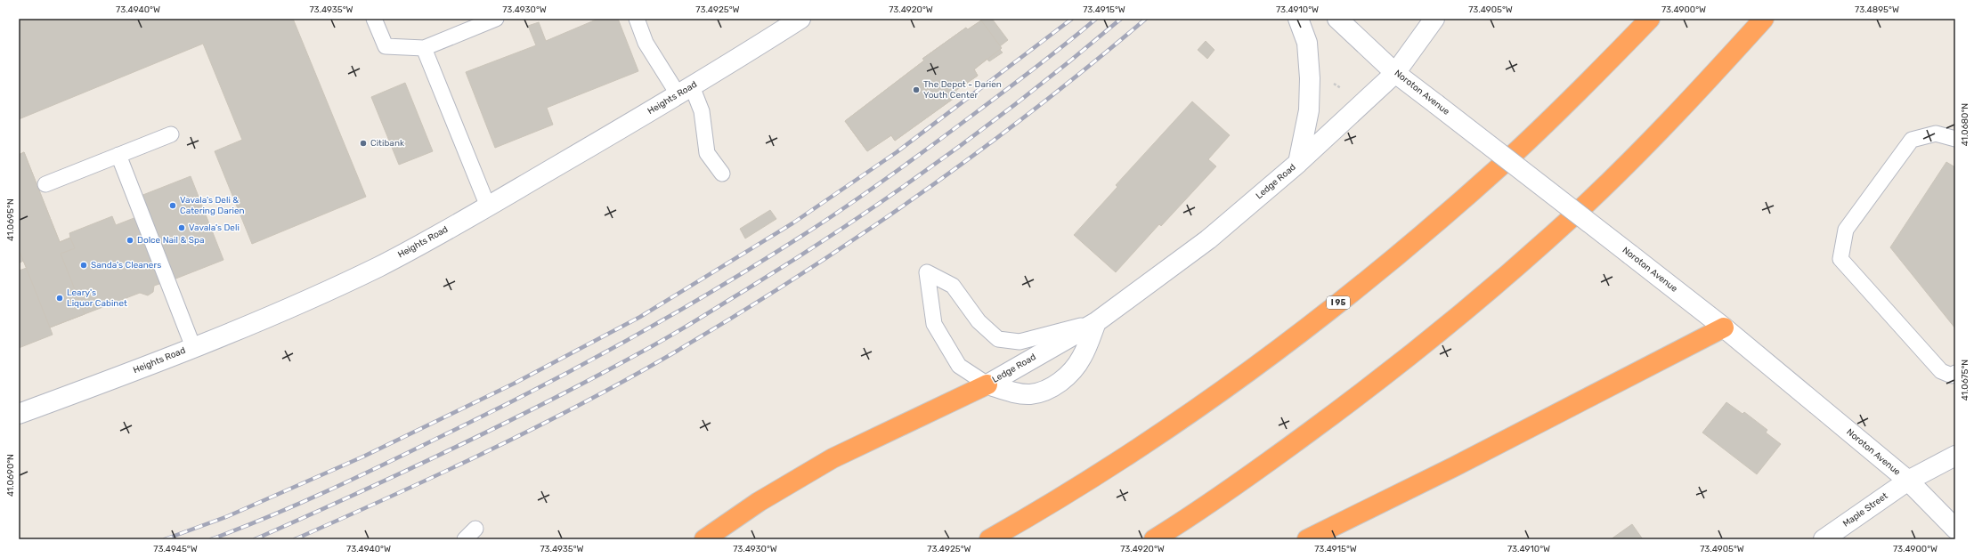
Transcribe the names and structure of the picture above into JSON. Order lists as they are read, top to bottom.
{
  "streets": {
    "highway": ["I 95"],
    "main road": [
      "Noroton Avenue",
      "Heights Road",
      "Ledge Road",
      "Maple Street"
    ]
  },
  "crossings": [
    ["Noroton Avenue", "Ledge Road"],
    ["Noroton Avenue", "Maple Street"]
  ],
  "places": [
    "The Depot - Darien Youth Center",
    "Citibank",
    "Vavala's Deli & Catering Darien",
    "Vavala's Deli",
    "Dolce Nail & Spa",
    "Sanda's Cleaners",
    "Leary's Liquor Cabinet"
  ],
  "coordinates": [
    "73.4940°W",
    "73.4935°W",
    "73.4930°W",
    "73.4925°W",
    "73.4920°W",
    "73.4915°W",
    "73.4910°W",
    "73.4905°W",
    "73.4900°W",
    "73.4895°W",
    "41.0680°N",
    "41.0695°N",
    "41.0675°N",
    "41.0690°N",
    "73.4945°W"
  ]
}
